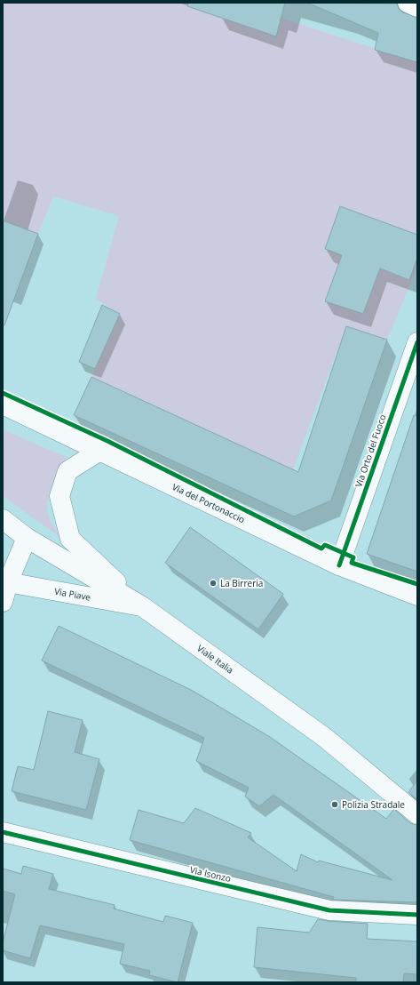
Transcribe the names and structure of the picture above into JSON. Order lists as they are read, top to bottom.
{
  "streets": {
    "main road": [
      "Via Orto del Fuoco",
      "Via del Portonaccio",
      "Via Piave",
      "Viale Italia",
      "Via Isonzo"
    ]
  },
  "crossings": [
    ["Via Orto del Fuoco", "Via del Portonaccio"],
    ["Via Piave", "Viale Italia"]
  ],
  "places": ["La Birreria", "Polizia Stradale"]
}
